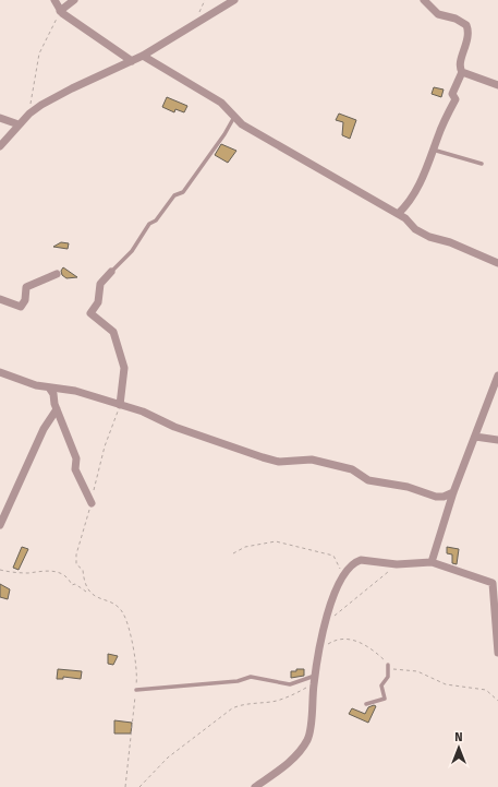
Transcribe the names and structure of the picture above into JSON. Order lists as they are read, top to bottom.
{
  "north": "top"
}
